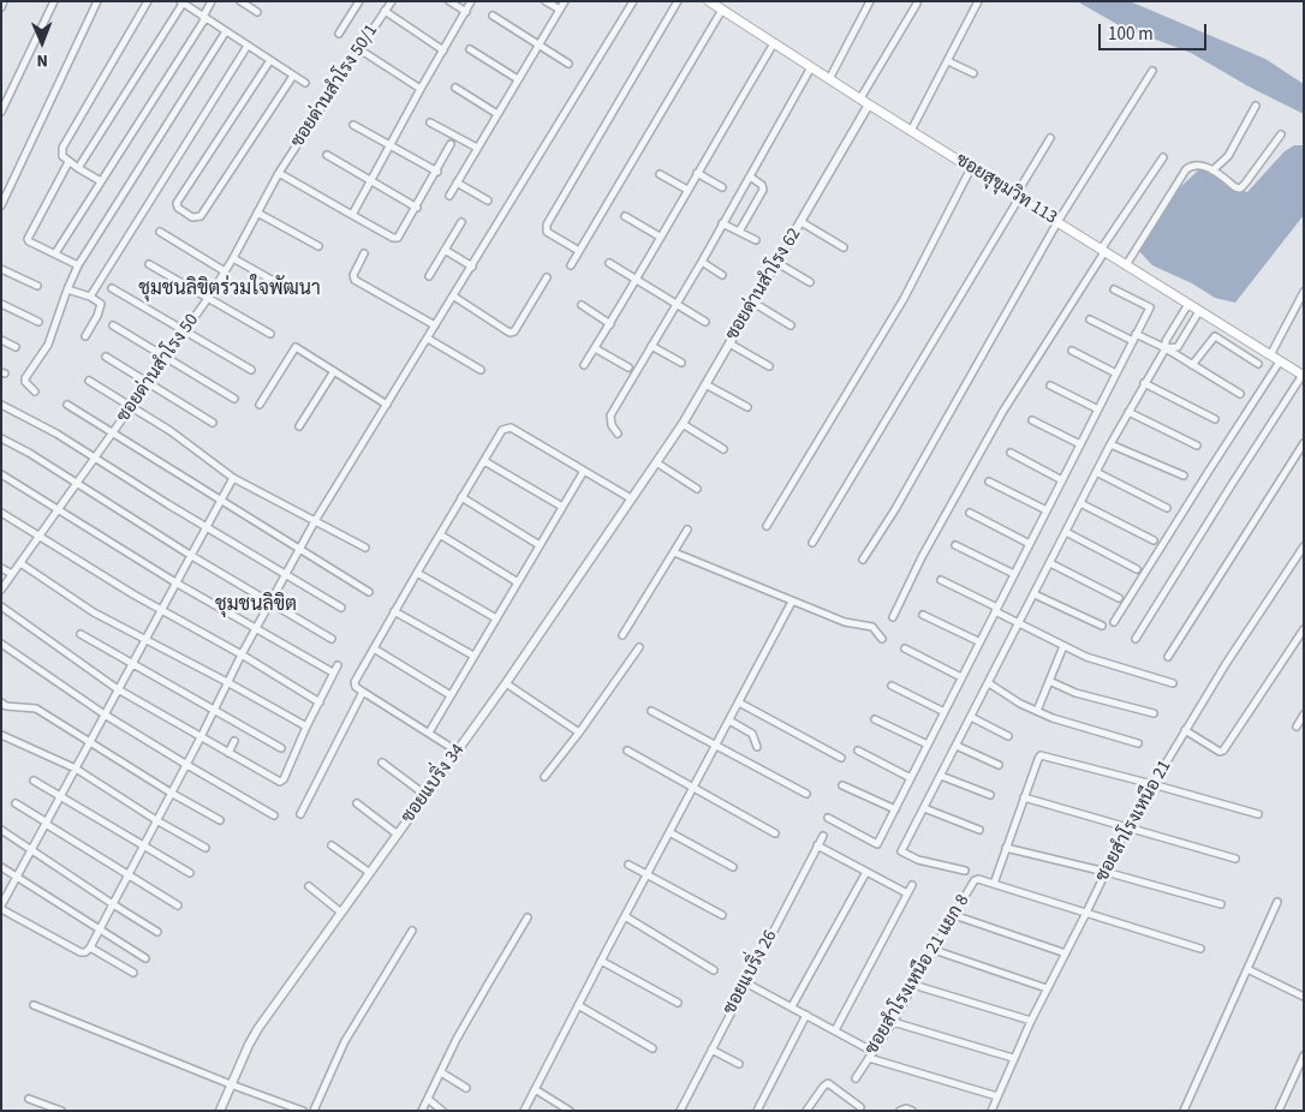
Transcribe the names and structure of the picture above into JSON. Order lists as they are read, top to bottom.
{
  "streets": {
    "main road": ["ซอยสุขุมวิท 113"],
    "street": [
      "ซอยด่านสำโรง 50/1",
      "ซอยด่านสำโรง 62",
      "ซอยด่านสำโรง 50",
      "ซอยแบริ่ง 34",
      "ซอยสำโรงเหนือ 21",
      "ซอยแบริ่ง 26",
      "ซอยสำโรงเหนือ 21 แยก 8"
    ]
  },
  "crossings": [
    ["ซอยด่านสำโรง 50/1", "ซอยด่านสำโรง 50"],
    ["ซอยสุขุมวิท 113", "ซอยด่านสำโรง 62"],
    ["ซอยด่านสำโรง 62", "ซอยแบริ่ง 34"],
    ["ซอยสำโรงเหนือ 21", "ซอยสำโรงเหนือ 21 แยก 8"]
  ],
  "districts": ["ชุมชนลิขิตร่วมใจพัฒนา", "ชุมชนลิขิต"],
  "scale_bar": "100 m",
  "north": "bottom"
}
